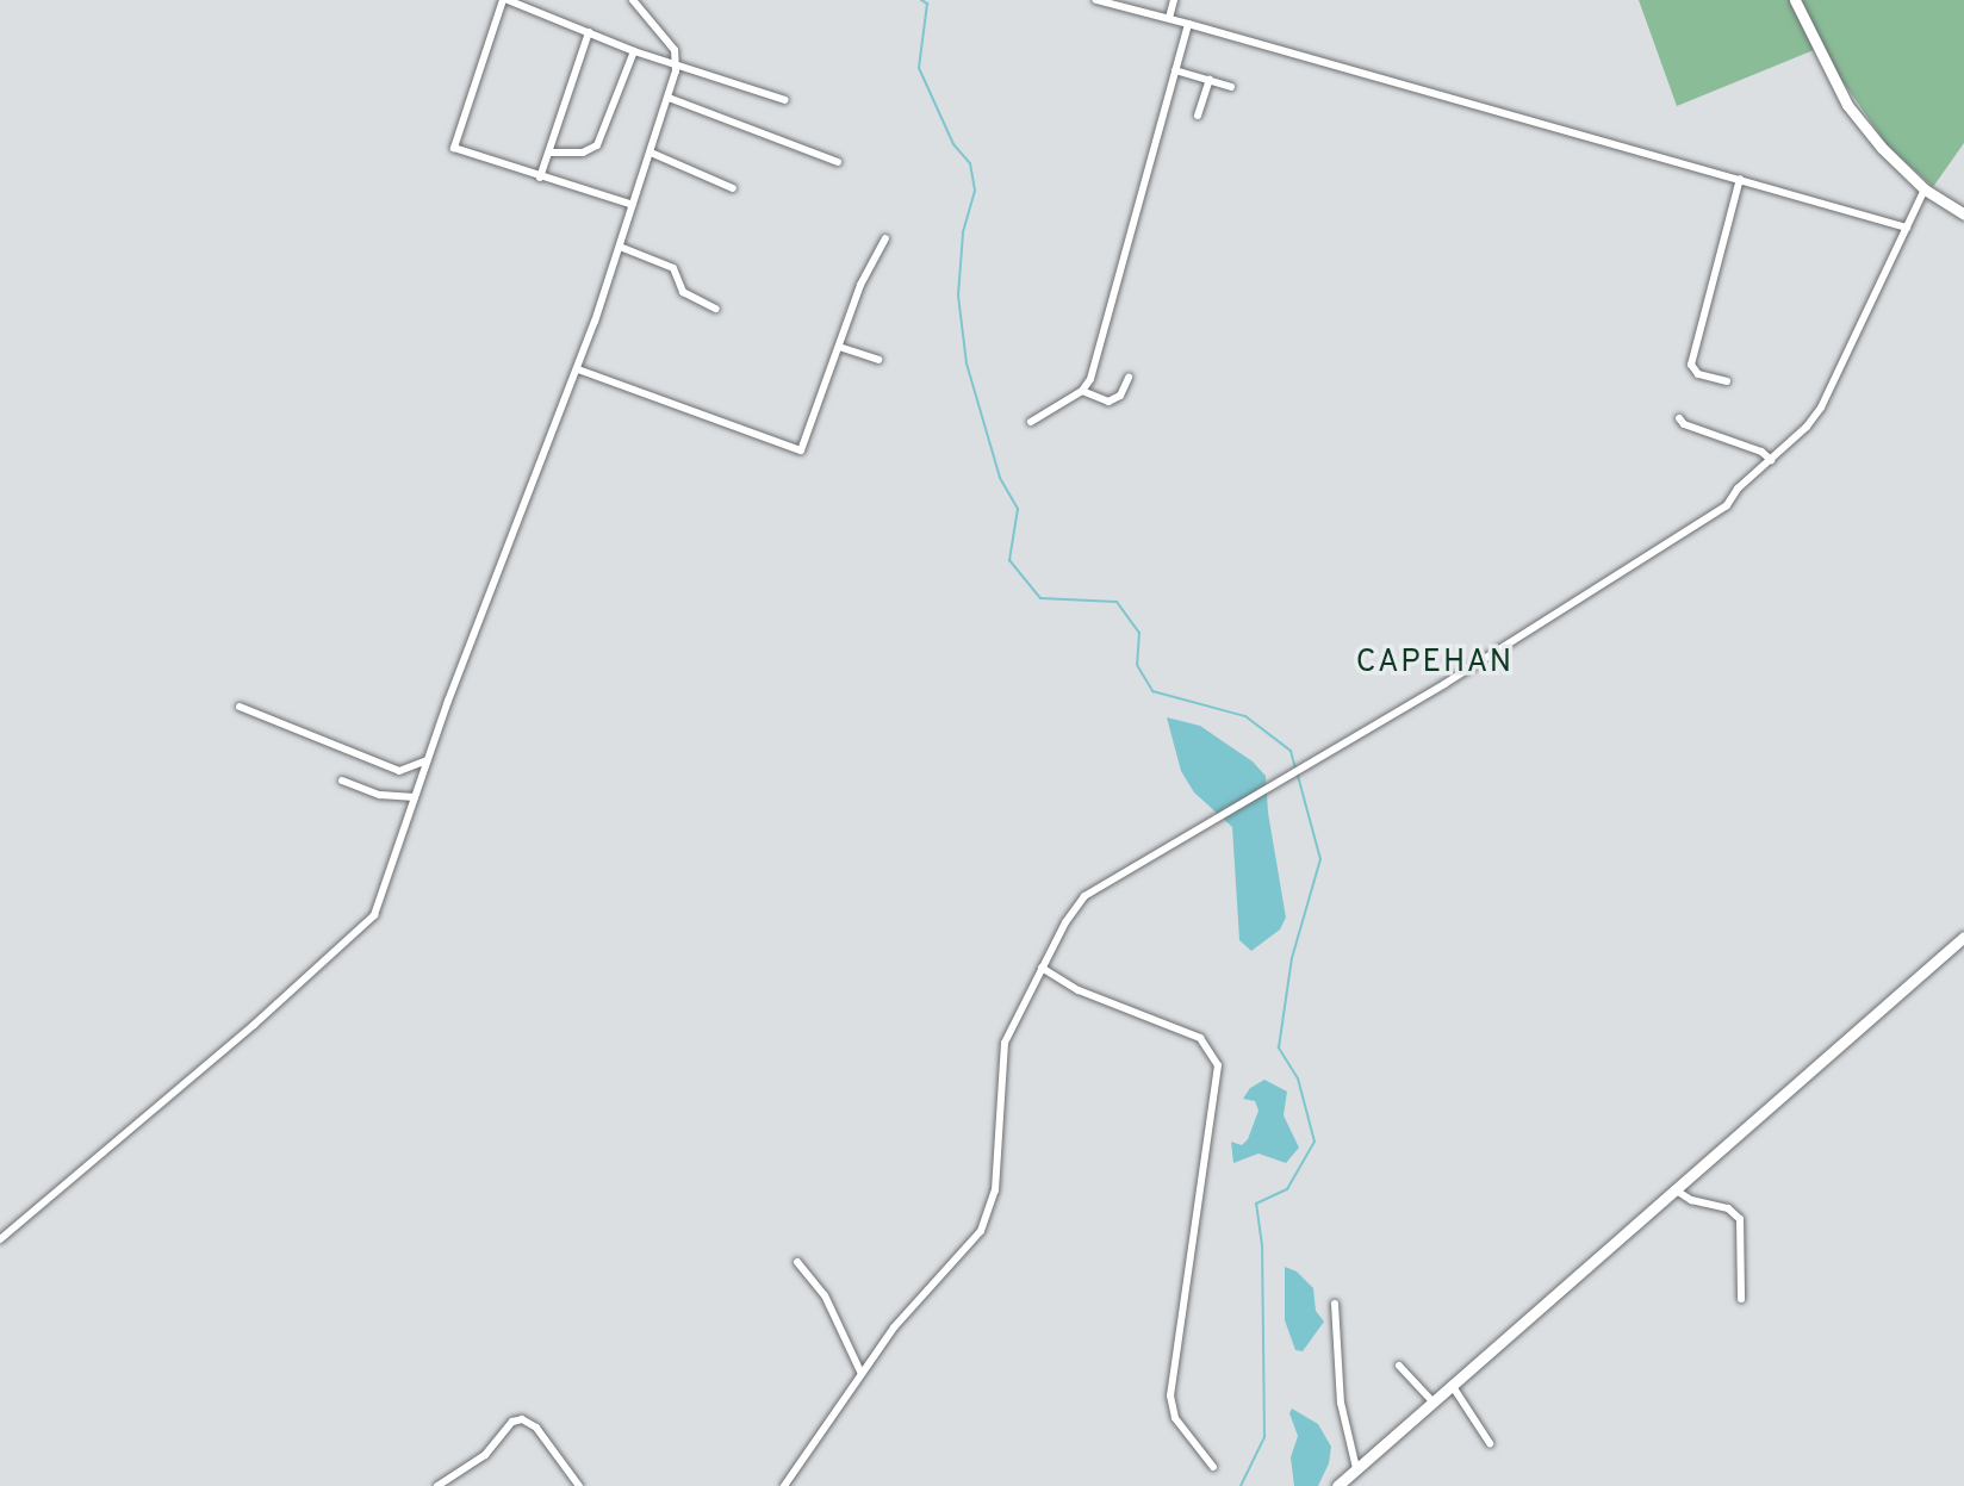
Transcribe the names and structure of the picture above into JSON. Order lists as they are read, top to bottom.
{
  "districts": ["CAPEHAN"]
}
